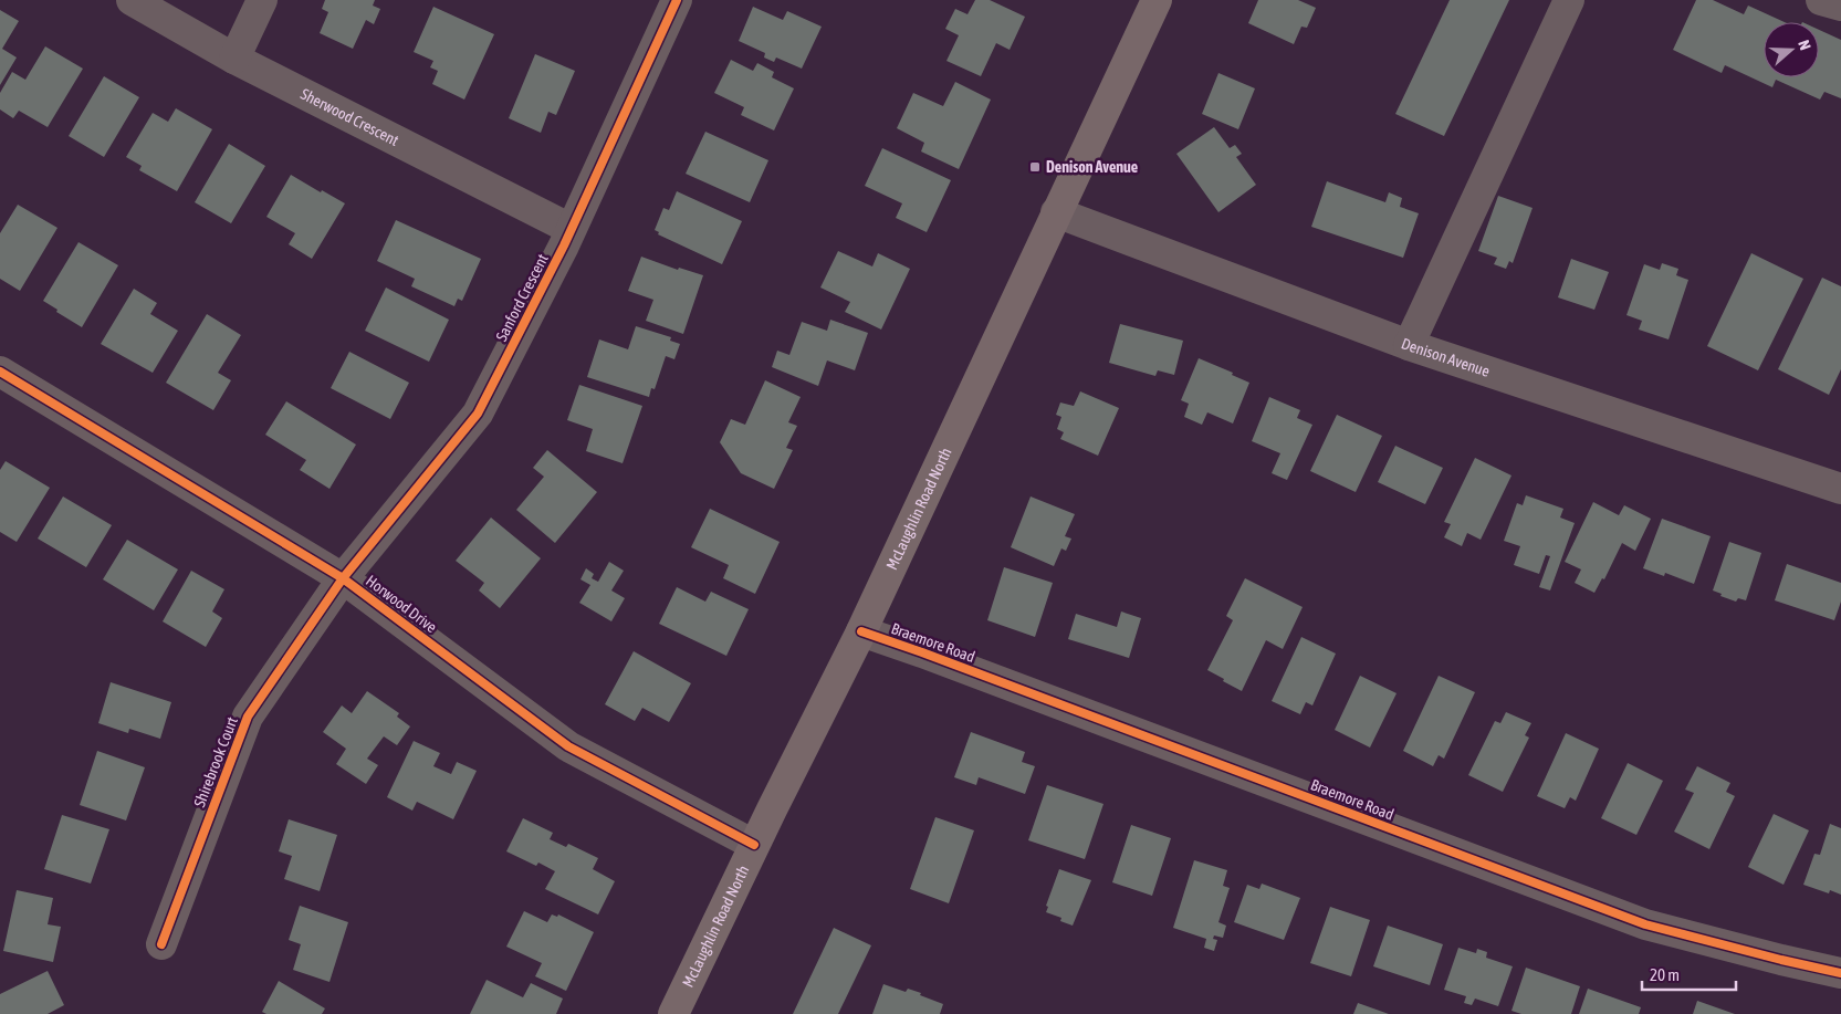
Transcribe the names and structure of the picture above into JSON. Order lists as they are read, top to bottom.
{
  "streets": {
    "main road": ["McLaughlin Road North"],
    "street": [
      "Sherwood Crescent",
      "Sanford Crescent",
      "Denison Avenue",
      "Horwood Drive",
      "Braemore Road",
      "Shirebrook Court"
    ]
  },
  "crossings": [
    ["Sherwood Crescent", "Sanford Crescent"],
    ["Sanford Crescent", "Horwood Drive"],
    ["Sanford Crescent", "Shirebrook Court"],
    ["Denison Avenue", "McLaughlin Road North"],
    ["McLaughlin Road North", "Horwood Drive"],
    ["McLaughlin Road North", "Braemore Road"],
    ["Horwood Drive", "Shirebrook Court"]
  ],
  "places": {
    "transit": ["Denison Avenue"]
  },
  "scale_bar": "20 m",
  "north": "right"
}
